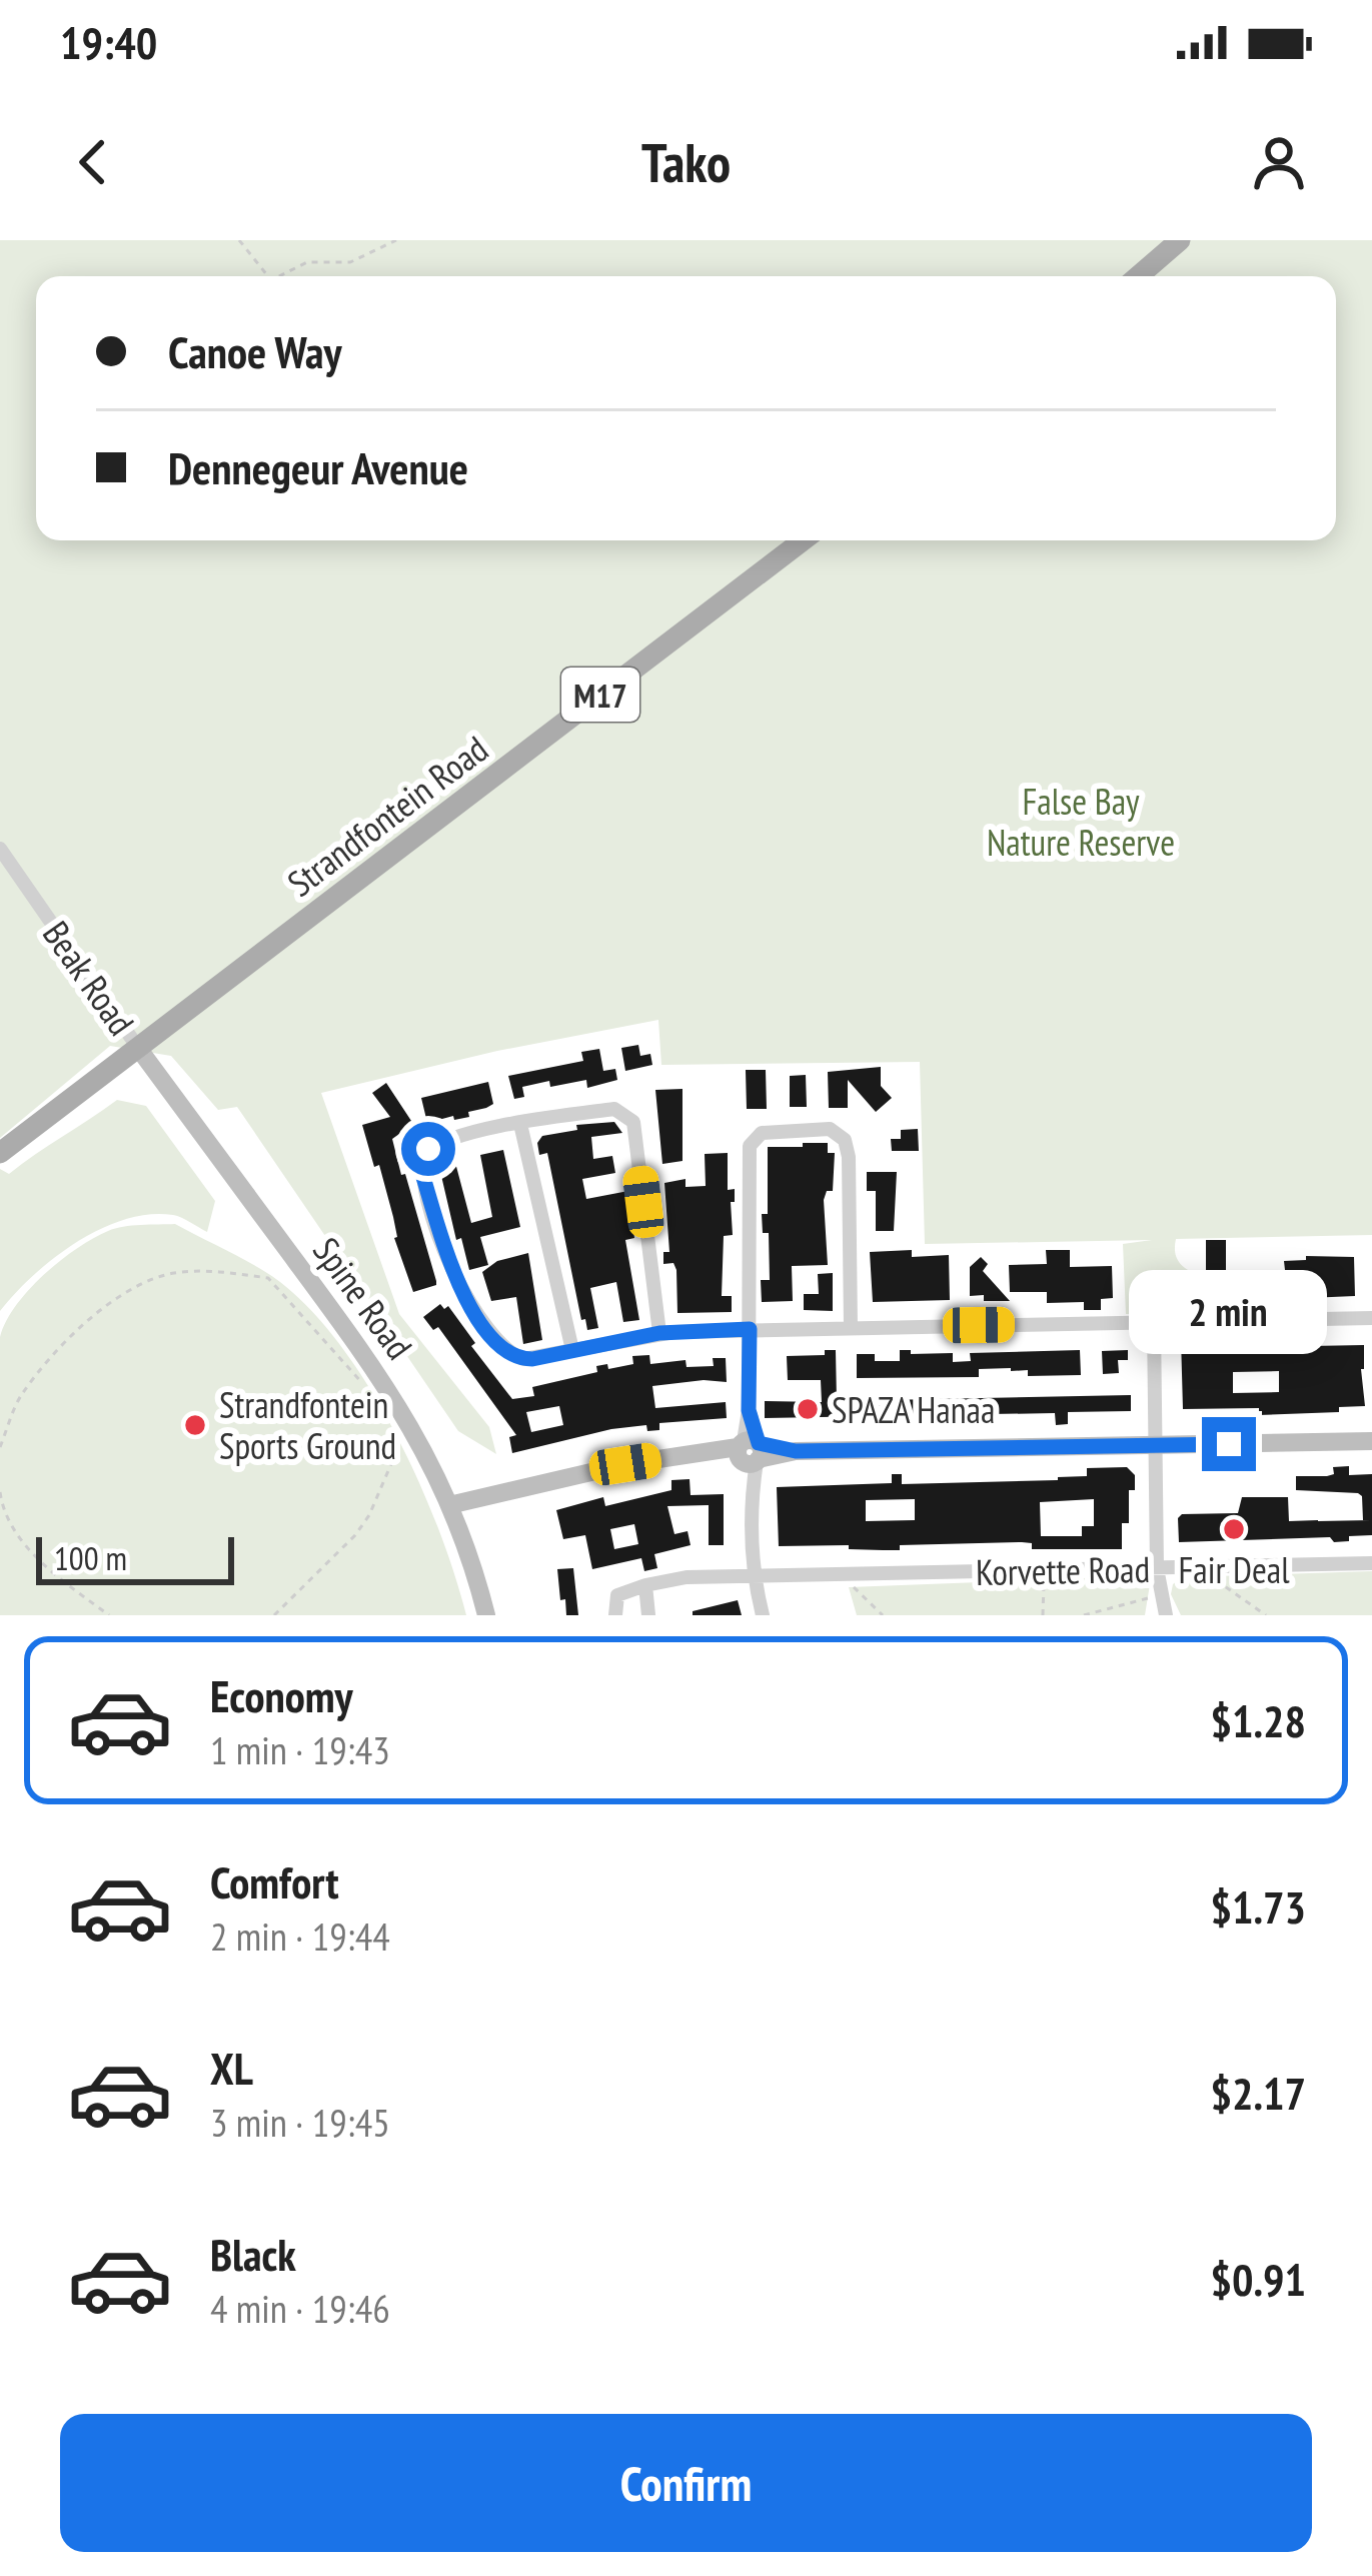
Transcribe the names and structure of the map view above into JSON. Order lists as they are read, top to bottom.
{
  "streets": {
    "main road": ["M17", "Strandfontein Road"],
    "street": ["Beak Road", "Spine Road", "Korvette Road"]
  },
  "crossings": [
    ["Strandfontein Road", "Beak Road"],
    ["Strandfontein Road", "Spine Road"],
    ["Beak Road", "Spine Road"]
  ],
  "parks": ["False Bay Nature Reserve"],
  "places": ["SPAZA Hanaa", "Strandfontein Sports Ground", "Fair Deal"],
  "scale_bar": "100 m",
  "page": {
    "status": "19:40",
    "header": "Tako",
    "banner": ["Canoe Way", "Dennegeur Avenue"],
    "bubble": "2 min",
    "scale": "100 m",
    "list": [
      {
        "name": "Economy",
        "note": "1 min · 19:43",
        "value": "$1.28"
      },
      {
        "name": "Comfort",
        "note": "2 min · 19:44",
        "value": "$1.73"
      },
      {
        "name": "XL",
        "note": "3 min · 19:45",
        "value": "$2.17"
      },
      {
        "name": "Black",
        "note": "4 min · 19:46",
        "value": "$0.91"
      }
    ],
    "buttons": "Confirm"
  }
}
